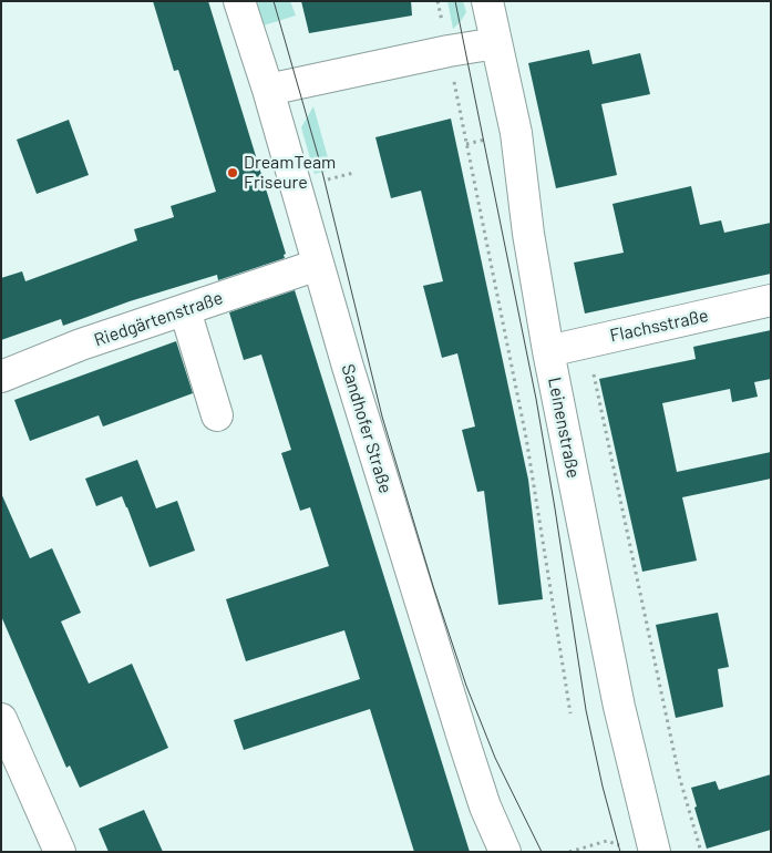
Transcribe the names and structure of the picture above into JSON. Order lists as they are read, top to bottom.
{
  "streets": {
    "street": [
      "Riedgärtenstraße",
      "Flachsstraße",
      "Leinenstraße",
      "Sandhofer Straße"
    ]
  },
  "crossings": [
    ["Riedgärtenstraße", "Sandhofer Straße"],
    ["Flachsstraße", "Leinenstraße"]
  ],
  "places": ["DreamTeam Friseure"]
}
